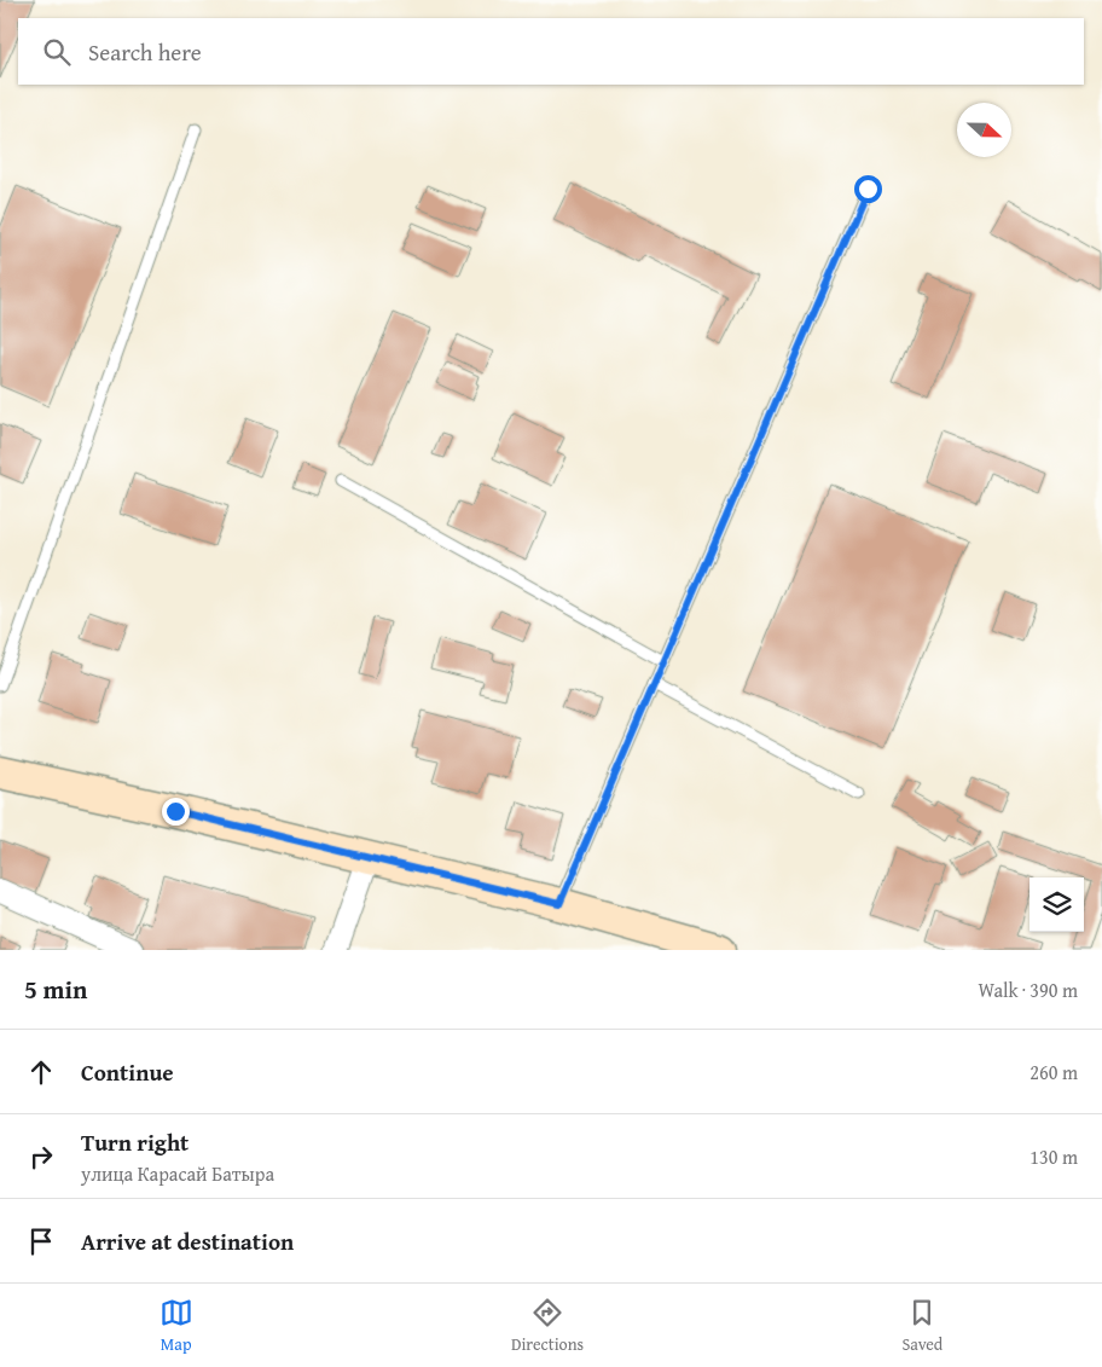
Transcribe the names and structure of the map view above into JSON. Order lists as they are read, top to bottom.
{
  "north": "right",
  "page": {
    "search": "Search here",
    "heading": ["5 min", "Walk · 390 m"],
    "list": [
      ["Continue", "260 m"],
      ["Turn right", "улица Карасай Батыра", "130 m"],
      "Arrive at destination"
    ],
    "nav": ["Map", "Directions", "Saved"]
  }
}
